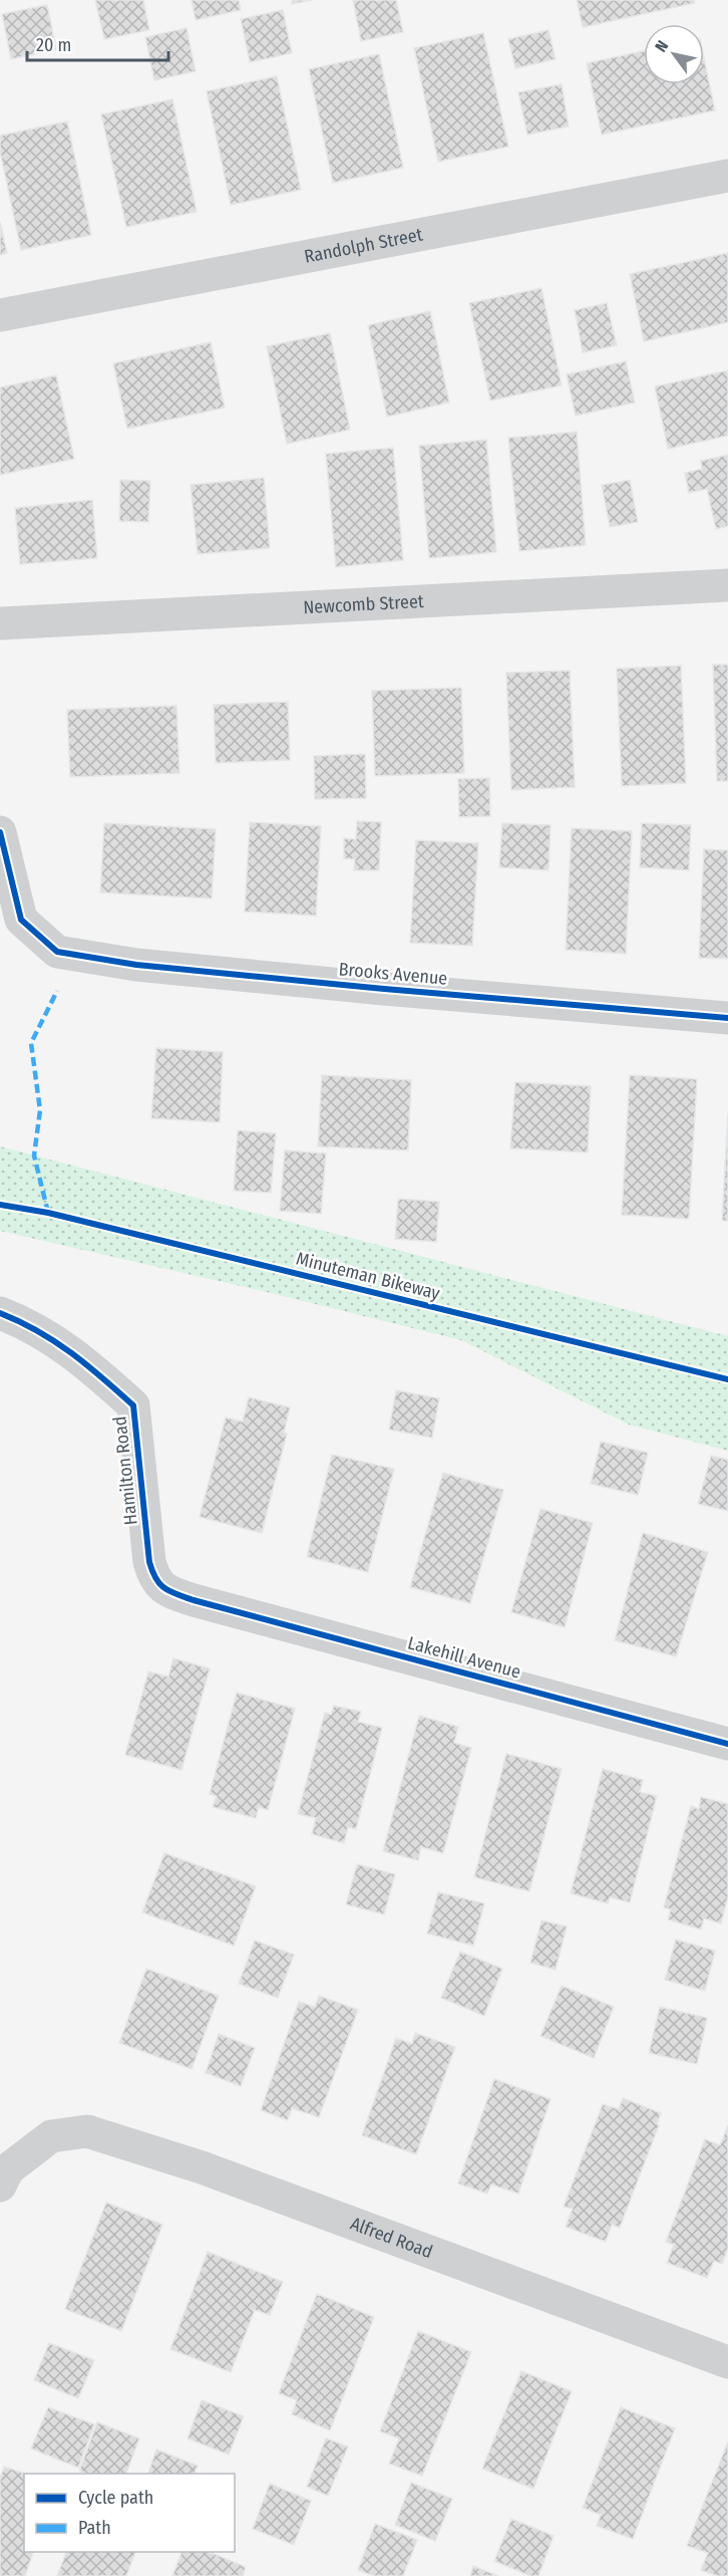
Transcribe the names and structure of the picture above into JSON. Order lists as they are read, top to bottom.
{
  "streets": {
    "street": [
      "Randolph Street",
      "Newcomb Street",
      "Brooks Avenue",
      "Hamilton Road",
      "Lakehill Avenue",
      "Alfred Road"
    ],
    "cycle path": ["Minuteman Bikeway"]
  },
  "crossings": [
    ["Hamilton Road", "Lakehill Avenue"]
  ],
  "legend": ["Cycle path", "Path"],
  "scale_bar": "20 m",
  "north": "top left"
}
